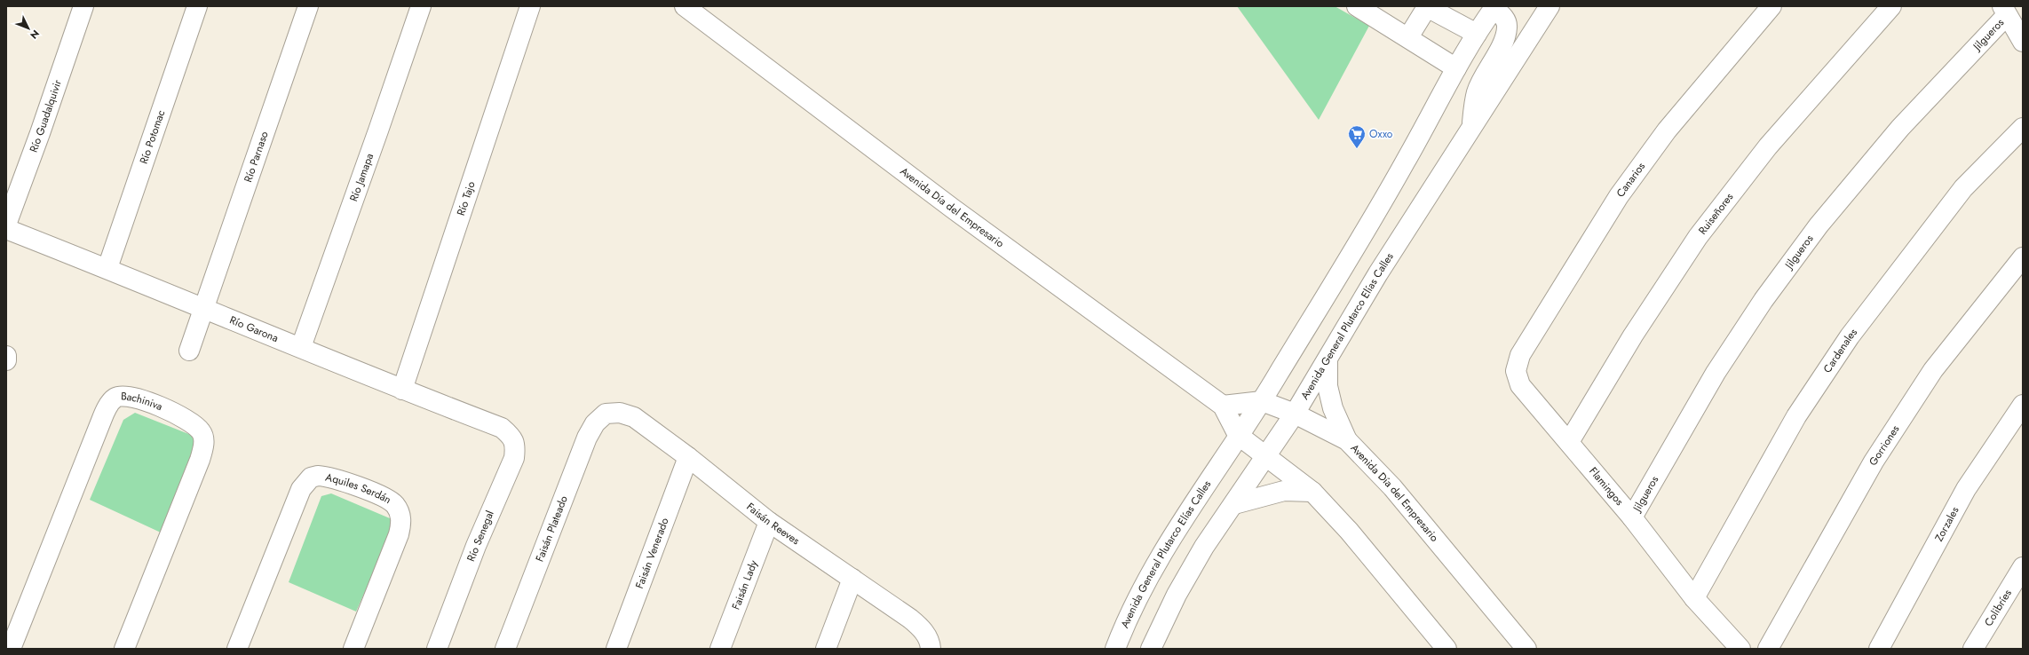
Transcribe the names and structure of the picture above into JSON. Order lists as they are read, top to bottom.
{
  "streets": {
    "street": [
      "Jilgueros",
      "Río Guadalquivir",
      "Río Potomac",
      "Río Parnaso",
      "Río Jamapa",
      "Canarios",
      "Río Tajo",
      "Avenida Día del Empresario",
      "Ruiseñores",
      "Avenida General Plutarco Elías Calles",
      "Río Garona",
      "Cardenales",
      "Bachiniva",
      "Gorriones",
      "Flamingos",
      "Aquiles Serdán",
      "Faisán Reeves",
      "Zorzales",
      "Faisán Plateado",
      "Río Senegal",
      "Faisán Venerado",
      "Faisán Lady",
      "Colibríes"
    ]
  },
  "crossings": [
    ["Jilgueros", "Flamingos"],
    ["Río Potomac", "Río Garona"],
    ["Río Parnaso", "Río Garona"],
    ["Río Jamapa", "Río Garona"],
    ["Canarios", "Flamingos"],
    ["Río Tajo", "Río Garona"],
    ["Avenida Día del Empresario", "Avenida General Plutarco Elías Calles"],
    ["Ruiseñores", "Flamingos"],
    ["Río Garona", "Río Senegal"],
    ["Cardenales", "Flamingos"],
    ["Faisán Reeves", "Faisán Plateado"],
    ["Faisán Reeves", "Faisán Venerado"],
    ["Faisán Reeves", "Faisán Lady"]
  ],
  "places": {
    "supermarket": ["Oxxo"]
  },
  "north": "bottom right"
}
